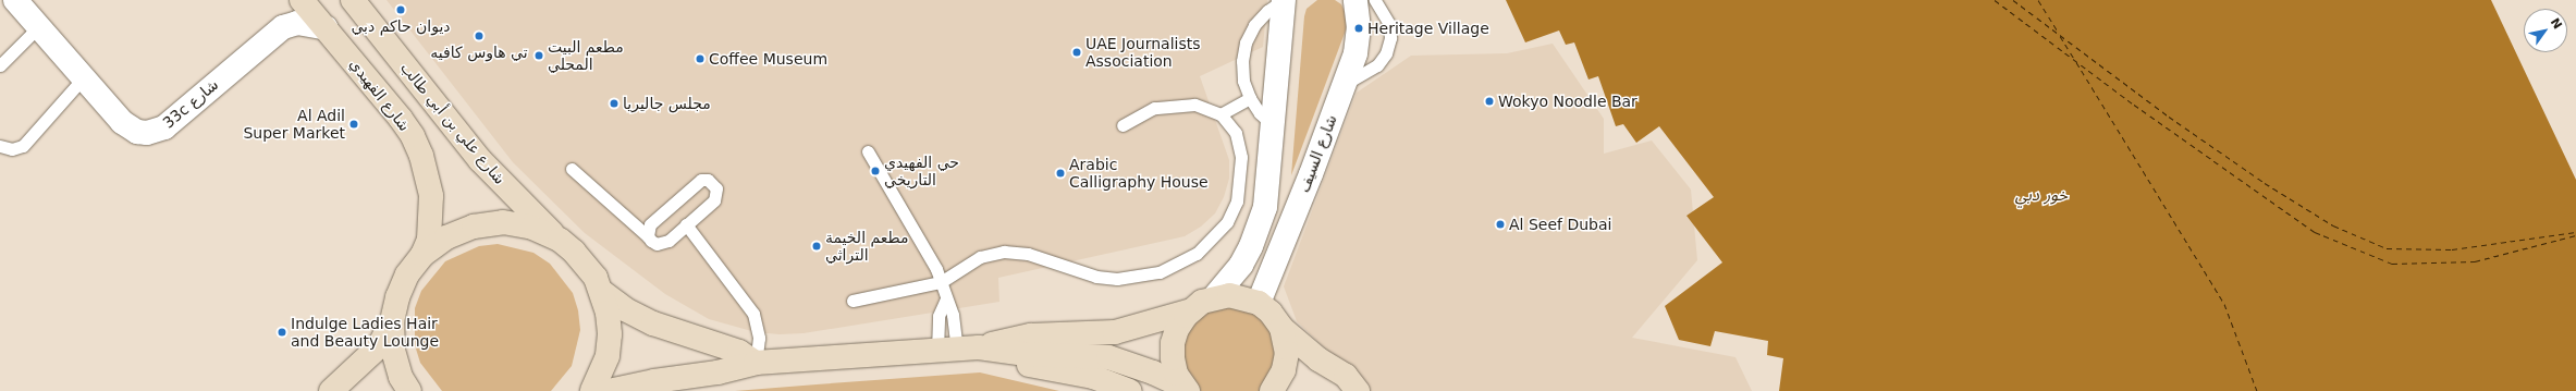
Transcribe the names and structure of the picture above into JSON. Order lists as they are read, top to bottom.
{
  "streets": {
    "street": [
      "شارع الفهيدي",
      "33c شارع",
      "شارع علي بن أبي طالب",
      "شارع السيف"
    ]
  },
  "crossings": [
    ["شارع الفهيدي", "33c شارع"]
  ],
  "water": ["خور دبي"],
  "places": [
    "ديوان حاكم دبي",
    "Heritage Village",
    "تي هاوس كافيه",
    "UAE Journalists Association",
    "مطعم البيت المحلي",
    "Coffee Museum",
    "Wokyo Noodle Bar",
    "مجلس جاليريا",
    "Al Adil Super Market",
    "حي الفهيدي التاريخي",
    "Arabic Calligraphy House",
    "Al Seef Dubai",
    "مطعم الخيمة التراثي",
    "Indulge Ladies Hair and Beauty Lounge"
  ],
  "north": "top right"
}
